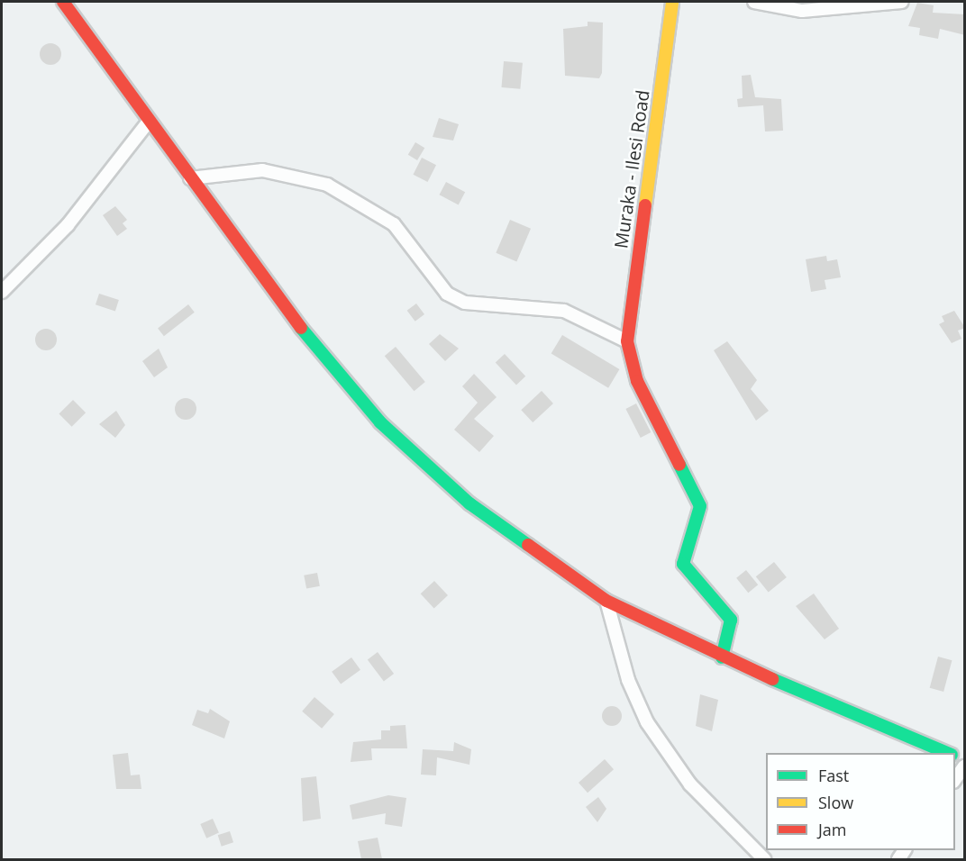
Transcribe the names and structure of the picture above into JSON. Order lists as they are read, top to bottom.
{
  "streets": {
    "main road": ["Muraka - Ilesi Road"]
  },
  "legend": ["Fast", "Slow", "Jam"]
}
